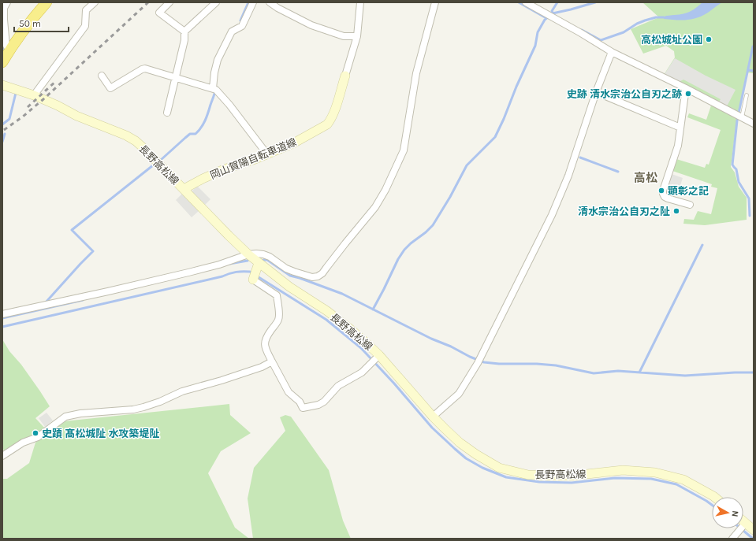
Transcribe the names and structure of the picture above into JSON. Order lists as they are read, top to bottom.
{
  "streets": {
    "main road": ["岡山賀陽自転車道線", "長野高松線"]
  },
  "crossings": [
    ["岡山賀陽自転車道線", "長野高松線"]
  ],
  "districts": ["高松"],
  "places": [
    "高松城址公園",
    "史跡 清水宗治公自刃之跡",
    "顕彰之記",
    "清水宗治公自刃之阯",
    "史蹟 髙松城阯 水攻築堤阯"
  ],
  "scale_bar": "50 m",
  "north": "right"
}
